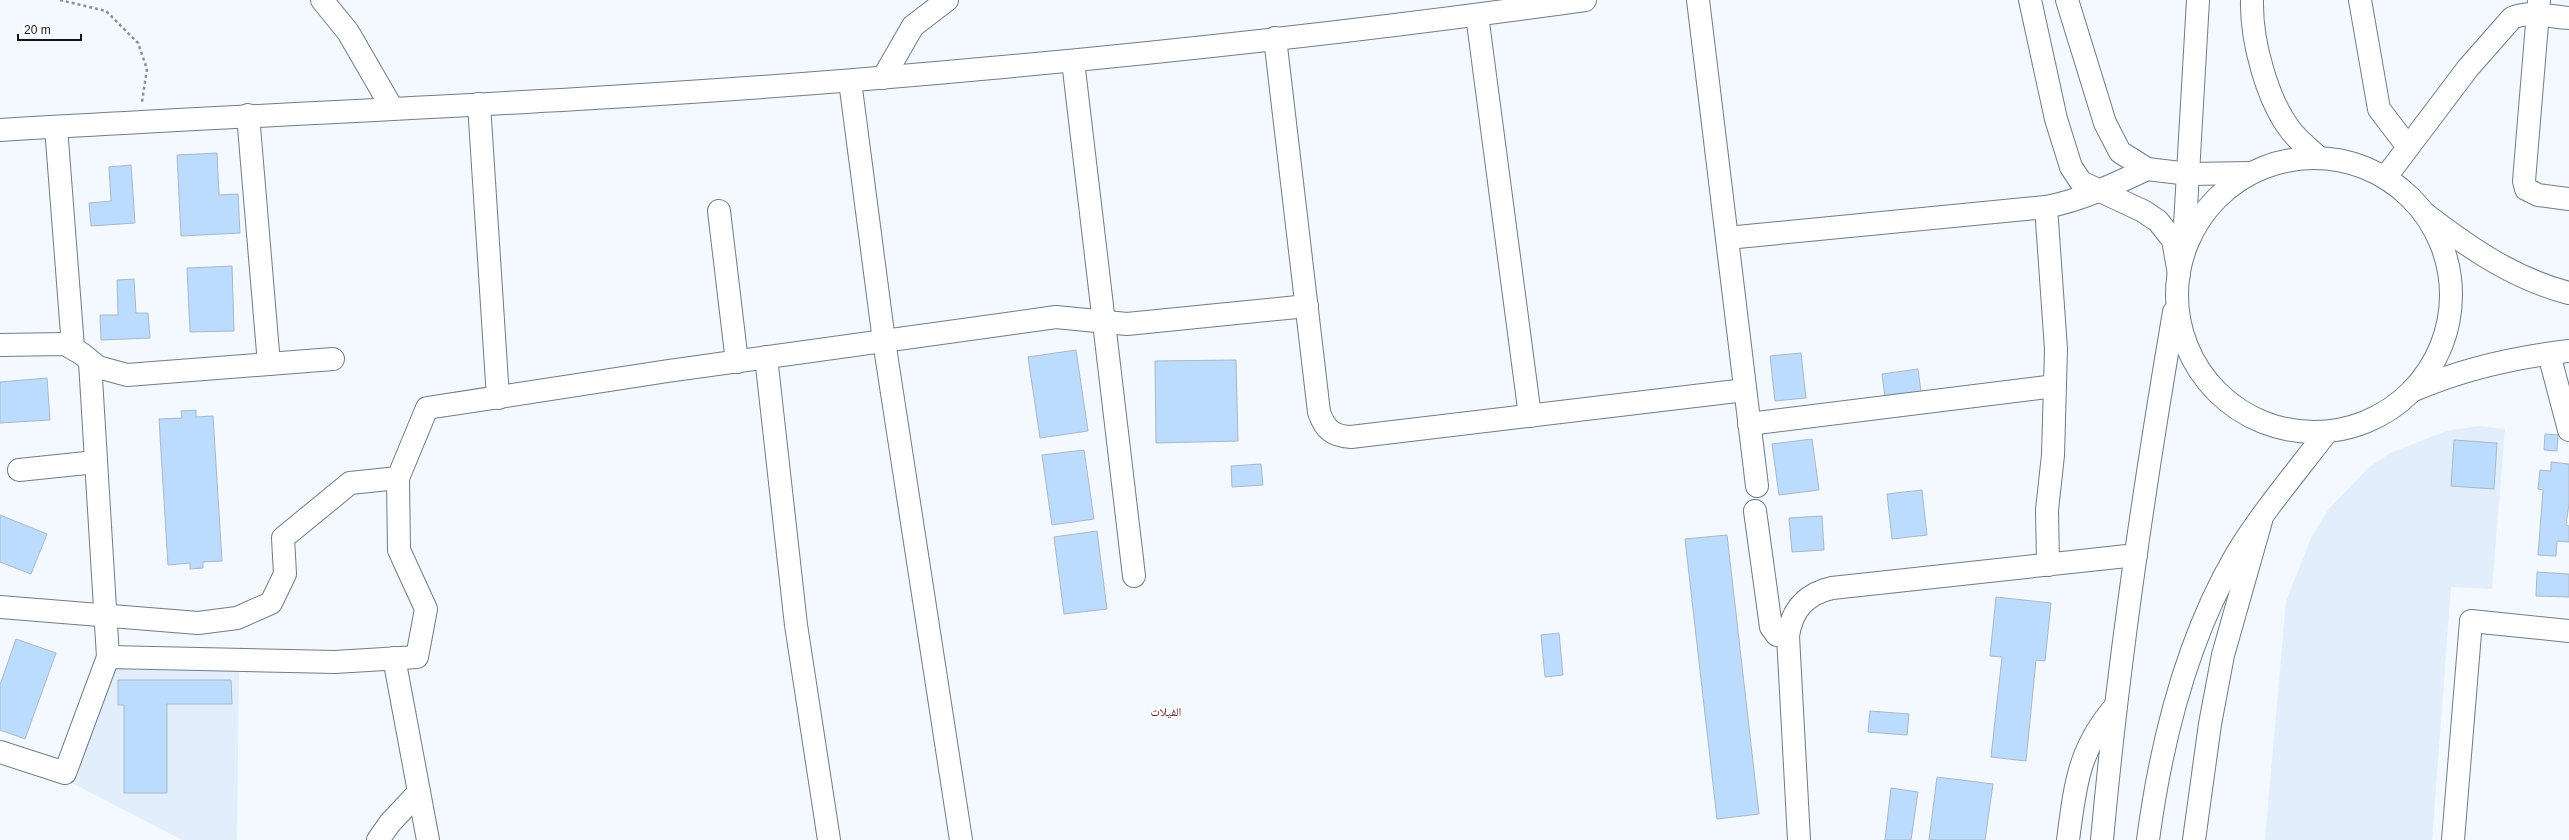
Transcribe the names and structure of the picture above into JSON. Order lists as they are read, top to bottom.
{
  "districts": ["الفيلات"],
  "scale_bar": "20 m"
}
